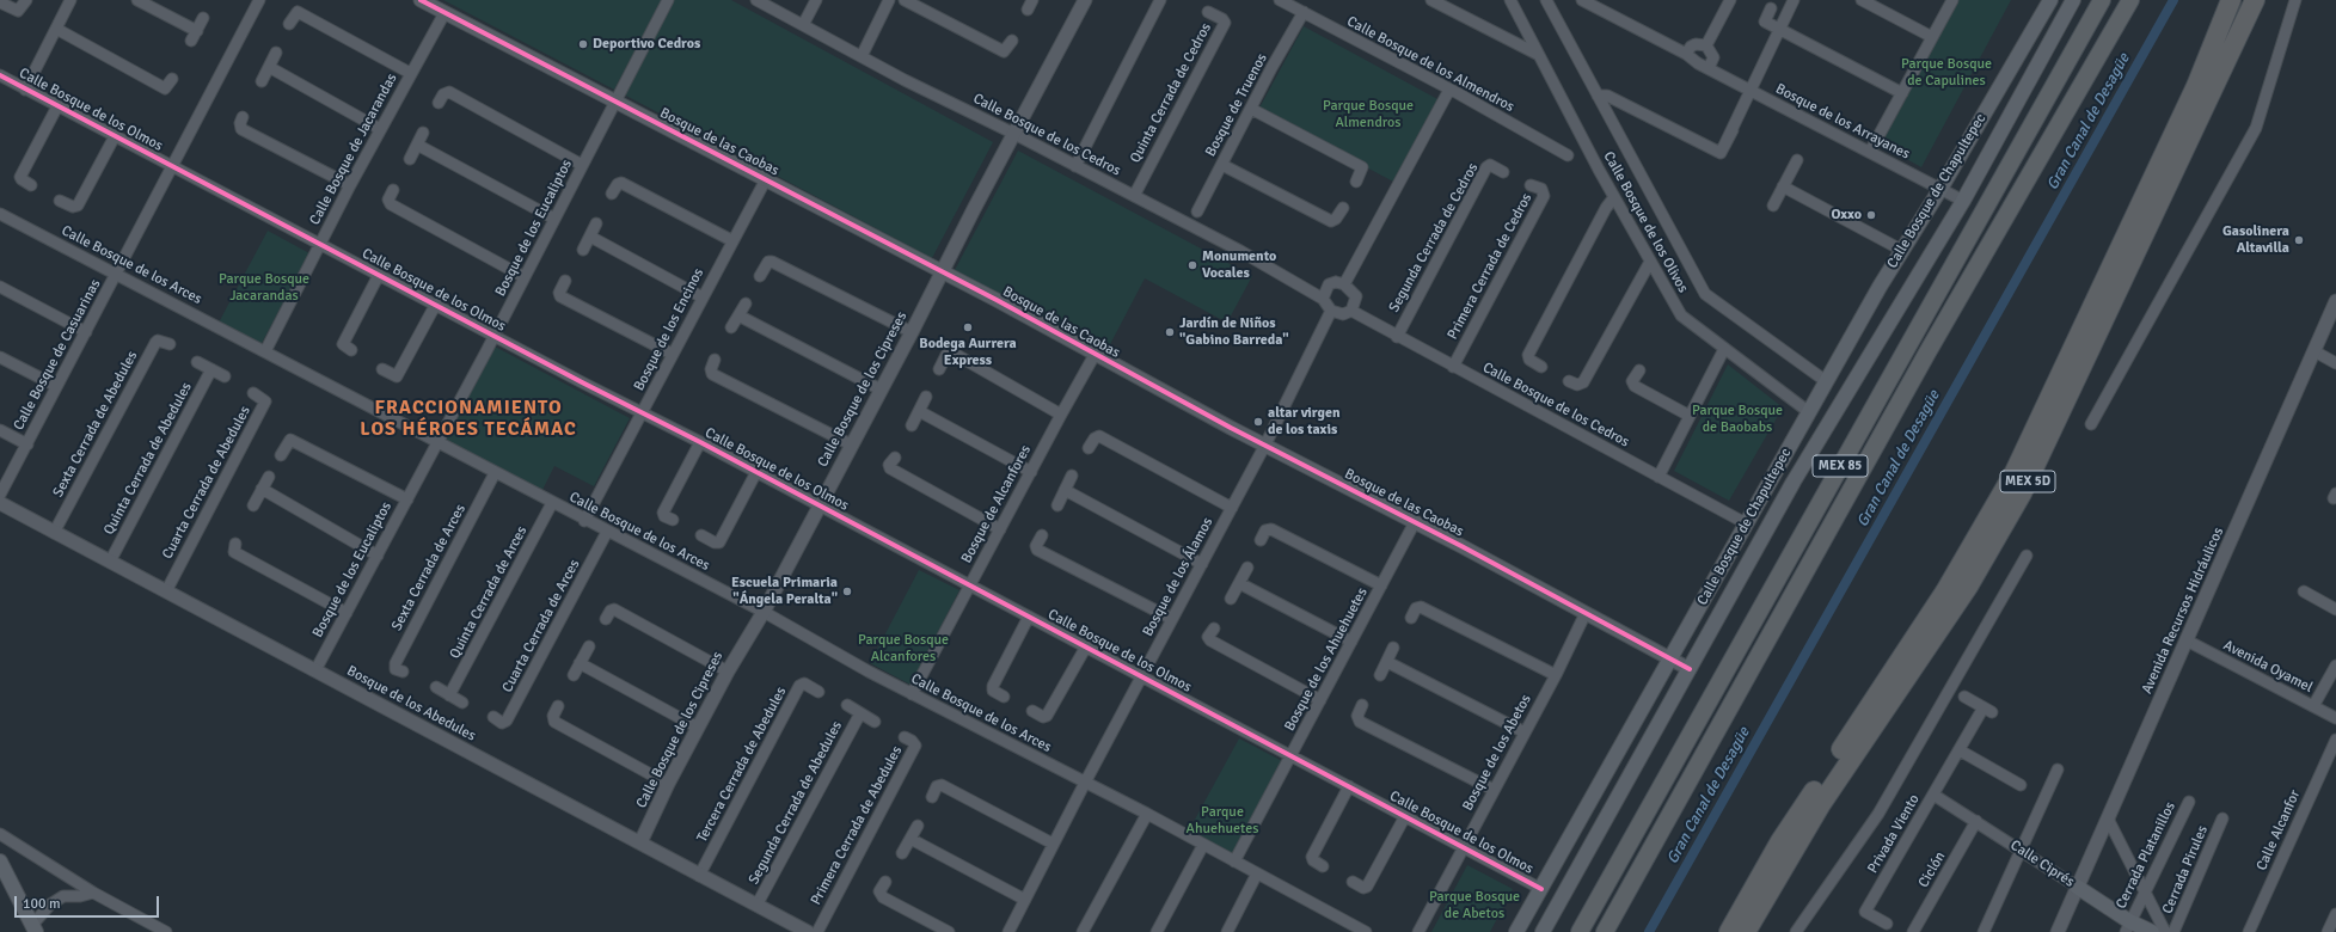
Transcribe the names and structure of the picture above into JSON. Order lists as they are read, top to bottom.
{
  "streets": {
    "highway": ["MEX 85", "MEX 5D"],
    "main road": ["Calle Bosque de Chapultepec", "Calle Ciprés"],
    "street": [
      "Calle Bosque de los Almendros",
      "Quinta Cerrada de Cedros",
      "Bosque de Truenos",
      "Calle Bosque de los Olmos",
      "Bosque de los Arrayanes",
      "Calle Bosque de los Cedros",
      "Bosque de las Caobas",
      "Calle Bosque de Jacarandas",
      "Calle Bosque de los Olivos",
      "Bosque de los Eucaliptos",
      "Segunda Cerrada de Cedros",
      "Calle Bosque de los Arces",
      "Primera Cerrada de Cedros",
      "Bosque de los Encinos",
      "Calle Bosque de Casuarinas",
      "Calle Bosque de los Cipreses",
      "Sexta Cerrada de Abedules",
      "Quinta Cerrada de Abedules",
      "Cuarta Cerrada de Abedules",
      "Bosque de Alcanfores",
      "Sexta Cerrada de Arces",
      "Bosque de los Álamos",
      "Quinta Cerrada de Arces",
      "Avenida Recursos Hidráulicos",
      "Cuarta Cerrada de Arces",
      "Bosque de los Ahuehuetes",
      "Avenida Oyamel",
      "Bosque de los Abedules",
      "Bosque de los Abetos",
      "Tercera Cerrada de Abedules",
      "Segunda Cerrada de Abedules",
      "Primera Cerrada de Abedules",
      "Calle Alcanfor",
      "Privada Viento",
      "Cerrada Platanillos",
      "Ciclón",
      "Cerrada Pirules"
    ]
  },
  "crossings": [
    ["Calle Bosque de los Almendros", "Bosque de Truenos"],
    ["Quinta Cerrada de Cedros", "Calle Bosque de los Cedros"],
    ["Calle Bosque de los Olmos", "Calle Bosque de Jacarandas"],
    ["Calle Bosque de los Olmos", "Calle Bosque de Chapultepec"],
    ["Calle Bosque de los Olmos", "Bosque de los Eucaliptos"],
    ["Calle Bosque de los Olmos", "Bosque de los Encinos"],
    ["Calle Bosque de los Olmos", "Calle Bosque de Casuarinas"],
    ["Calle Bosque de los Olmos", "Calle Bosque de los Cipreses"],
    ["Calle Bosque de los Olmos", "Bosque de Alcanfores"],
    ["Calle Bosque de los Olmos", "Bosque de los Álamos"],
    ["Calle Bosque de los Olmos", "Bosque de los Ahuehuetes"],
    ["Calle Bosque de los Olmos", "Bosque de los Abetos"],
    ["Bosque de los Arrayanes", "Calle Bosque de Chapultepec"],
    ["Calle Bosque de los Cedros", "Calle Bosque de Chapultepec"],
    ["Calle Bosque de los Cedros", "Segunda Cerrada de Cedros"],
    ["Calle Bosque de los Cedros", "Primera Cerrada de Cedros"],
    ["Calle Bosque de los Cedros", "Calle Bosque de los Cipreses"],
    ["Calle Bosque de los Cedros", "Bosque de los Álamos"],
    ["Bosque de las Caobas", "Calle Bosque de Jacarandas"],
    ["Bosque de las Caobas", "Calle Bosque de Chapultepec"],
    ["Bosque de las Caobas", "Bosque de los Eucaliptos"],
    ["Bosque de las Caobas", "Bosque de los Encinos"],
    ["Bosque de las Caobas", "Calle Bosque de los Cipreses"],
    ["Bosque de las Caobas", "Bosque de Alcanfores"],
    ["Bosque de las Caobas", "Bosque de los Álamos"],
    ["Bosque de las Caobas", "Bosque de los Ahuehuetes"],
    ["Bosque de las Caobas", "Bosque de los Abetos"],
    ["Calle Bosque de Jacarandas", "Calle Bosque de los Arces"],
    ["Calle Bosque de Chapultepec", "Calle Bosque de los Olivos"],
    ["Bosque de los Eucaliptos", "Calle Bosque de los Arces"],
    ["Bosque de los Eucaliptos", "Bosque de los Abedules"],
    ["Calle Bosque de los Arces", "Bosque de los Encinos"],
    ["Calle Bosque de los Arces", "Calle Bosque de Casuarinas"],
    ["Calle Bosque de los Arces", "Calle Bosque de los Cipreses"],
    ["Calle Bosque de los Arces", "Bosque de Alcanfores"],
    ["Calle Bosque de los Arces", "Sexta Cerrada de Arces"],
    ["Calle Bosque de los Arces", "Bosque de los Álamos"],
    ["Calle Bosque de los Arces", "Quinta Cerrada de Arces"],
    ["Calle Bosque de los Arces", "Cuarta Cerrada de Arces"],
    ["Calle Bosque de los Arces", "Bosque de los Ahuehuetes"],
    ["Calle Bosque de los Cipreses", "Bosque de los Abedules"],
    ["Sexta Cerrada de Abedules", "Bosque de los Abedules"],
    ["Quinta Cerrada de Abedules", "Bosque de los Abedules"],
    ["Cuarta Cerrada de Abedules", "Bosque de los Abedules"],
    ["Avenida Recursos Hidráulicos", "Avenida Oyamel"],
    ["Avenida Recursos Hidráulicos", "Calle Ciprés"],
    ["Bosque de los Abedules", "Tercera Cerrada de Abedules"],
    ["Bosque de los Abedules", "Segunda Cerrada de Abedules"],
    ["Privada Viento", "Calle Ciprés"],
    ["Cerrada Platanillos", "Calle Ciprés"],
    ["Calle Ciprés", "Ciclón"]
  ],
  "districts": ["FRACCIONAMIENTO LOS HÉROES TECÁMAC"],
  "water": ["Gran Canal de Desagüe"],
  "parks": [
    "Parque Bosque de Capulines",
    "Parque Bosque Almendros",
    "Parque Bosque Jacarandas",
    "Parque Bosque de Baobabs",
    "Parque Bosque Alcanfores",
    "Parque Ahuehuetes",
    "Parque Bosque de Abetos"
  ],
  "places": [
    "Deportivo Cedros",
    "Oxxo",
    "Gasolinera Altavilla",
    "Monumento Vocales",
    "Bodega Aurrera Express",
    "Jardín de Niños \"Gabino Barreda\"",
    "altar virgen de los taxis",
    "Escuela Primaria \"Ángela Peralta\""
  ],
  "scale_bar": "100 m"
}
